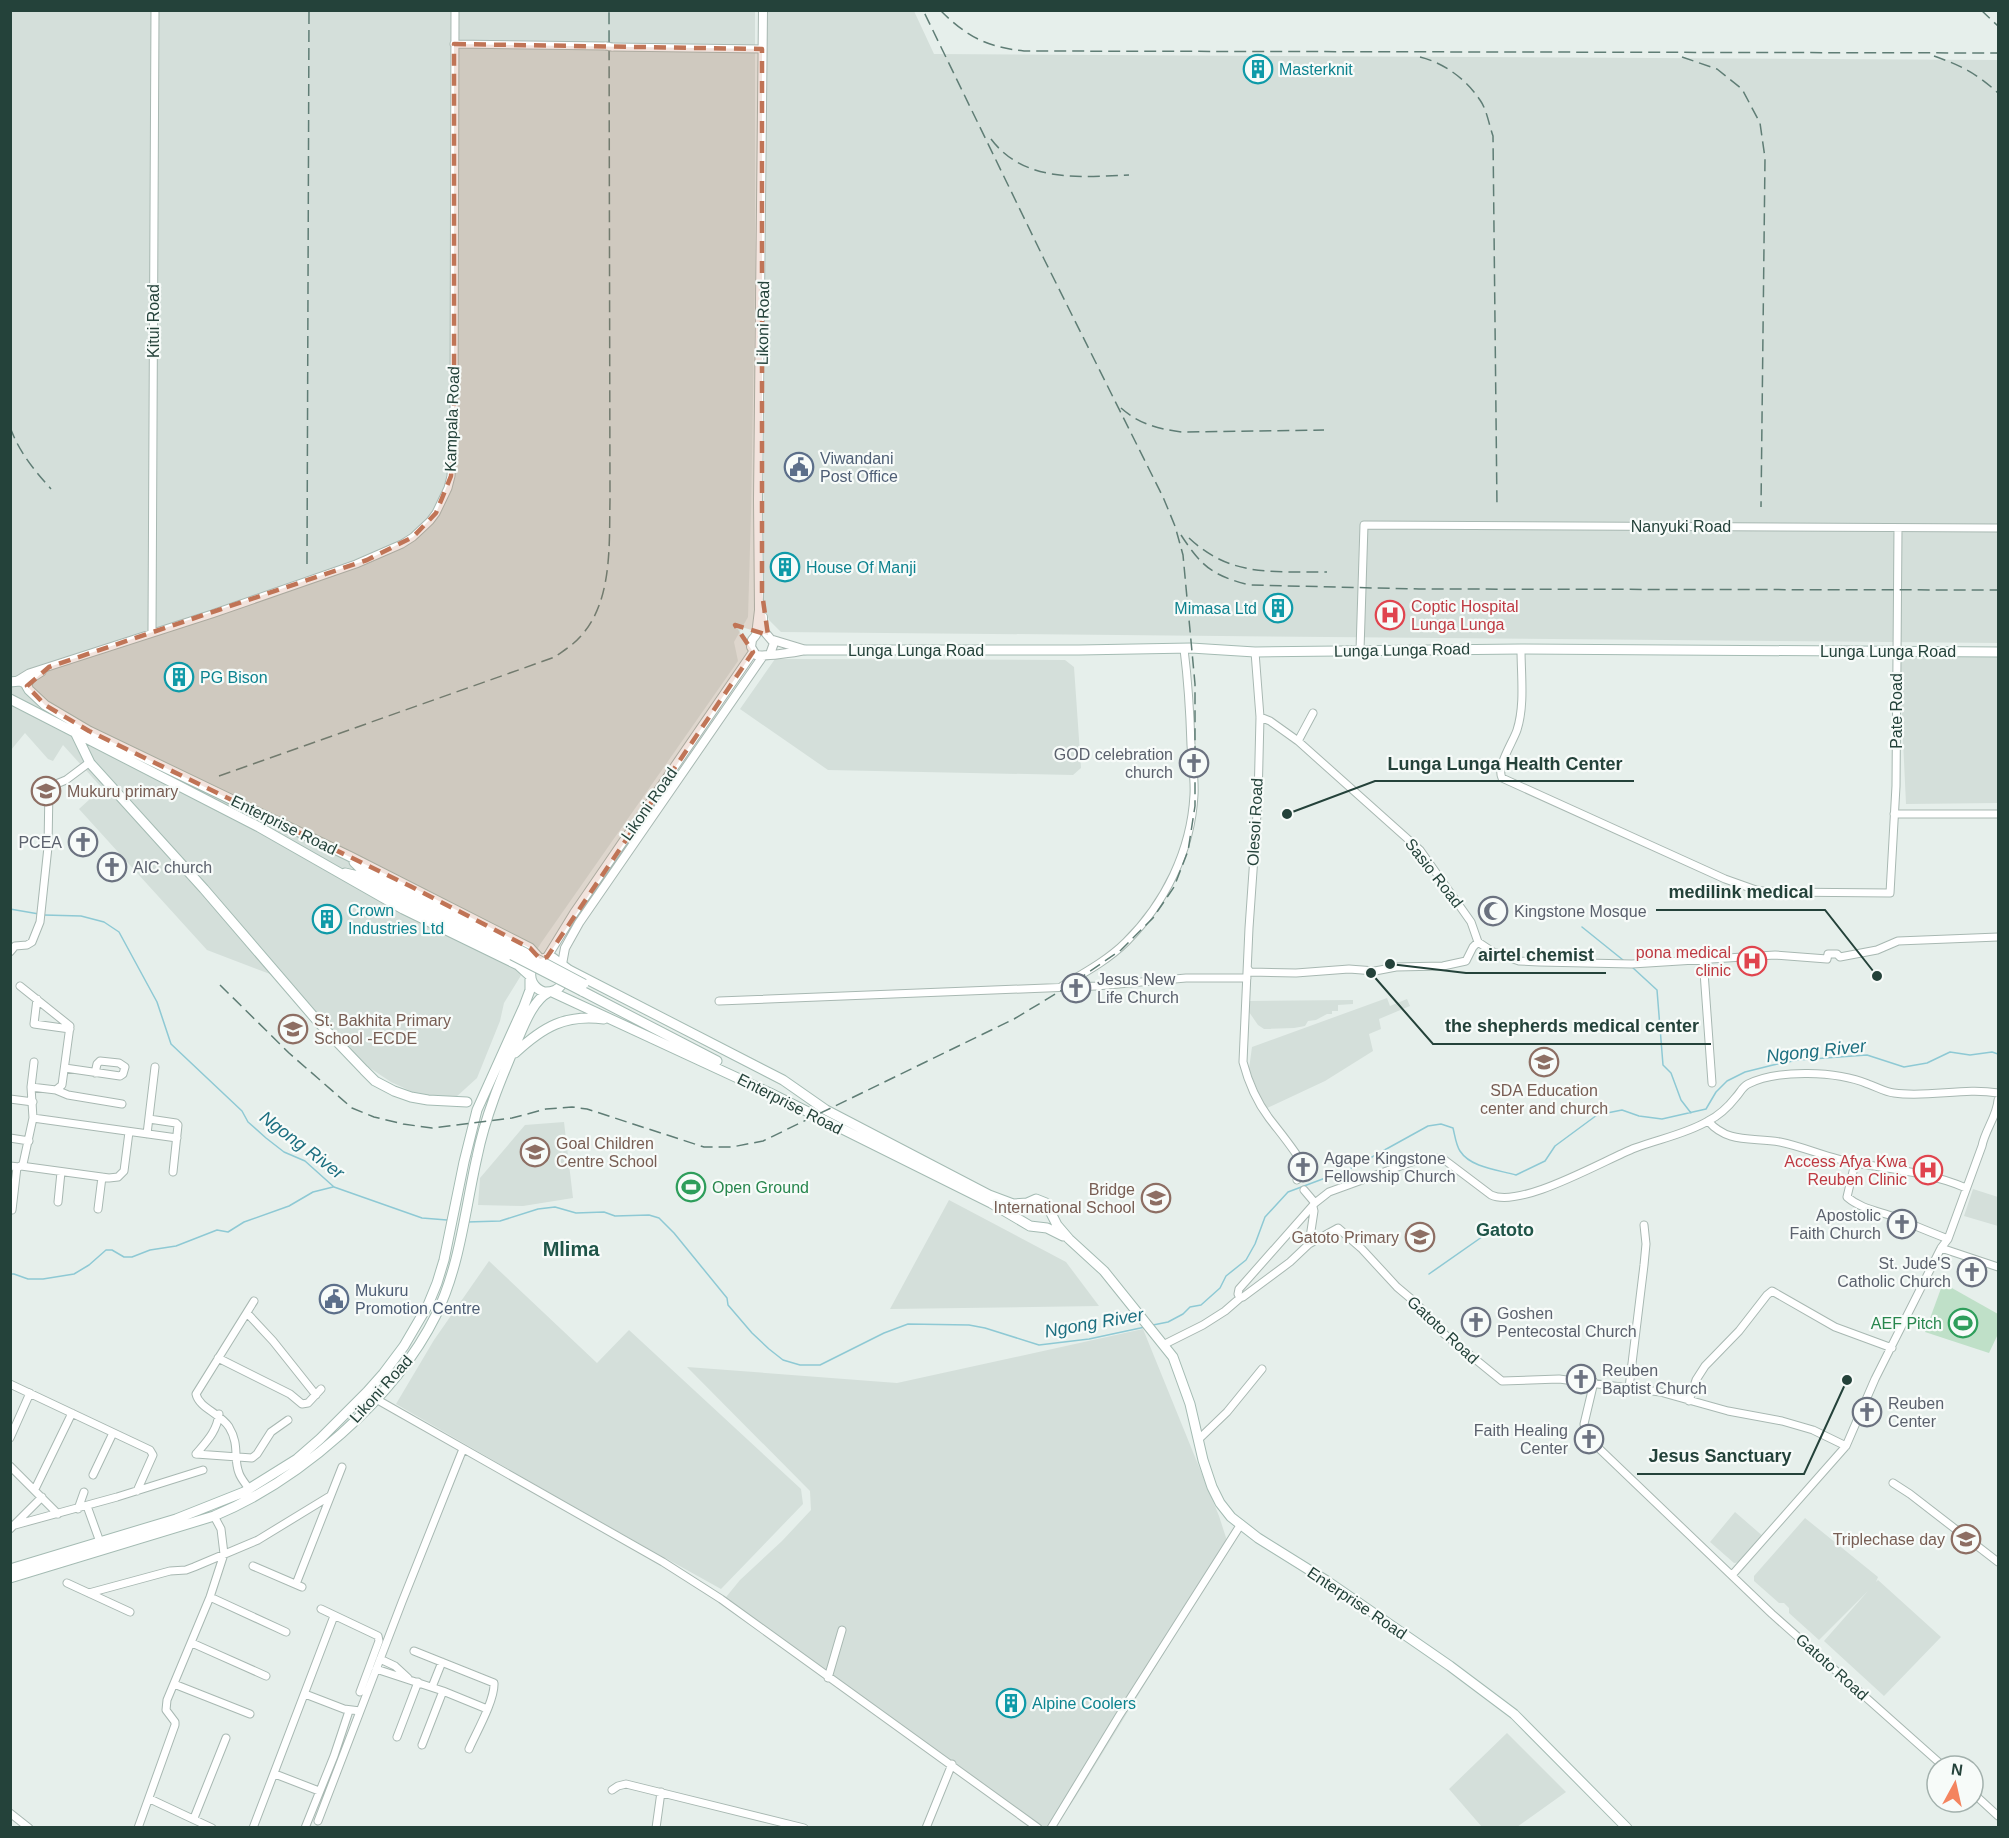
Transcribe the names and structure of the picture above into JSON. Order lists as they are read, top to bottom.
{
  "streets": {
    "main road": ["Likoni Road", "Lunga Lunga Road", "Enterprise Road"],
    "street": [
      "Kitui Road",
      "Kampala Road",
      "Nanyuki Road",
      "Pate Road",
      "Olesoi Road",
      "Sasio Road",
      "Gatoto Road"
    ]
  },
  "crossings": [
    ["Kitui Road", "Kampala Road"],
    ["Likoni Road", "Lunga Lunga Road"],
    ["Likoni Road", "Enterprise Road"],
    ["Kampala Road", "Enterprise Road"],
    ["Nanyuki Road", "Lunga Lunga Road"],
    ["Nanyuki Road", "Pate Road"],
    ["Lunga Lunga Road", "Pate Road"],
    ["Lunga Lunga Road", "Olesoi Road"],
    ["Olesoi Road", "Sasio Road"],
    ["Enterprise Road", "Gatoto Road"]
  ],
  "districts": ["Gatoto", "Mlima"],
  "water": ["Ngong River"],
  "places": {
    "building": [
      "Masterknit",
      "House Of Manji",
      "Mimasa Ltd",
      "PG Bison",
      "Crown Industries Ltd",
      "Alpine Coolers"
    ],
    "public building": ["Viwandani Post Office", "Mukuru Promotion Centre"],
    "hospital": ["Coptic Hospital Lunga Lunga", "pona medical clinic", "Access Afya Kwa Reuben Clinic"],
    "church": [
      "GOD celebration church",
      "PCEA",
      "AIC church",
      "Jesus New Life Church",
      "Agape Kingstone Fellowship Church",
      "Apostolic Faith Church",
      "St. Jude'S Catholic Church",
      "Goshen Pentecostal Church",
      "Reuben Baptist Church",
      "Reuben Center",
      "Faith Healing Center"
    ],
    "school or university": [
      "Mukuru primary",
      "St. Bakhita Primary School -ECDE",
      "SDA Education center and church",
      "Goal Children Centre School",
      "Bridge International School",
      "Gatoto Primary",
      "Triplechase day"
    ],
    "other": [
      "Lunga Lunga Health Center",
      "airtel chemist",
      "the shepherds medical center",
      "medilink medical",
      "Jesus Sanctuary"
    ],
    "mosque": ["Kingstone Mosque"],
    "sports": ["Open Ground", "AEF Pitch"]
  },
  "north": "top"
}
